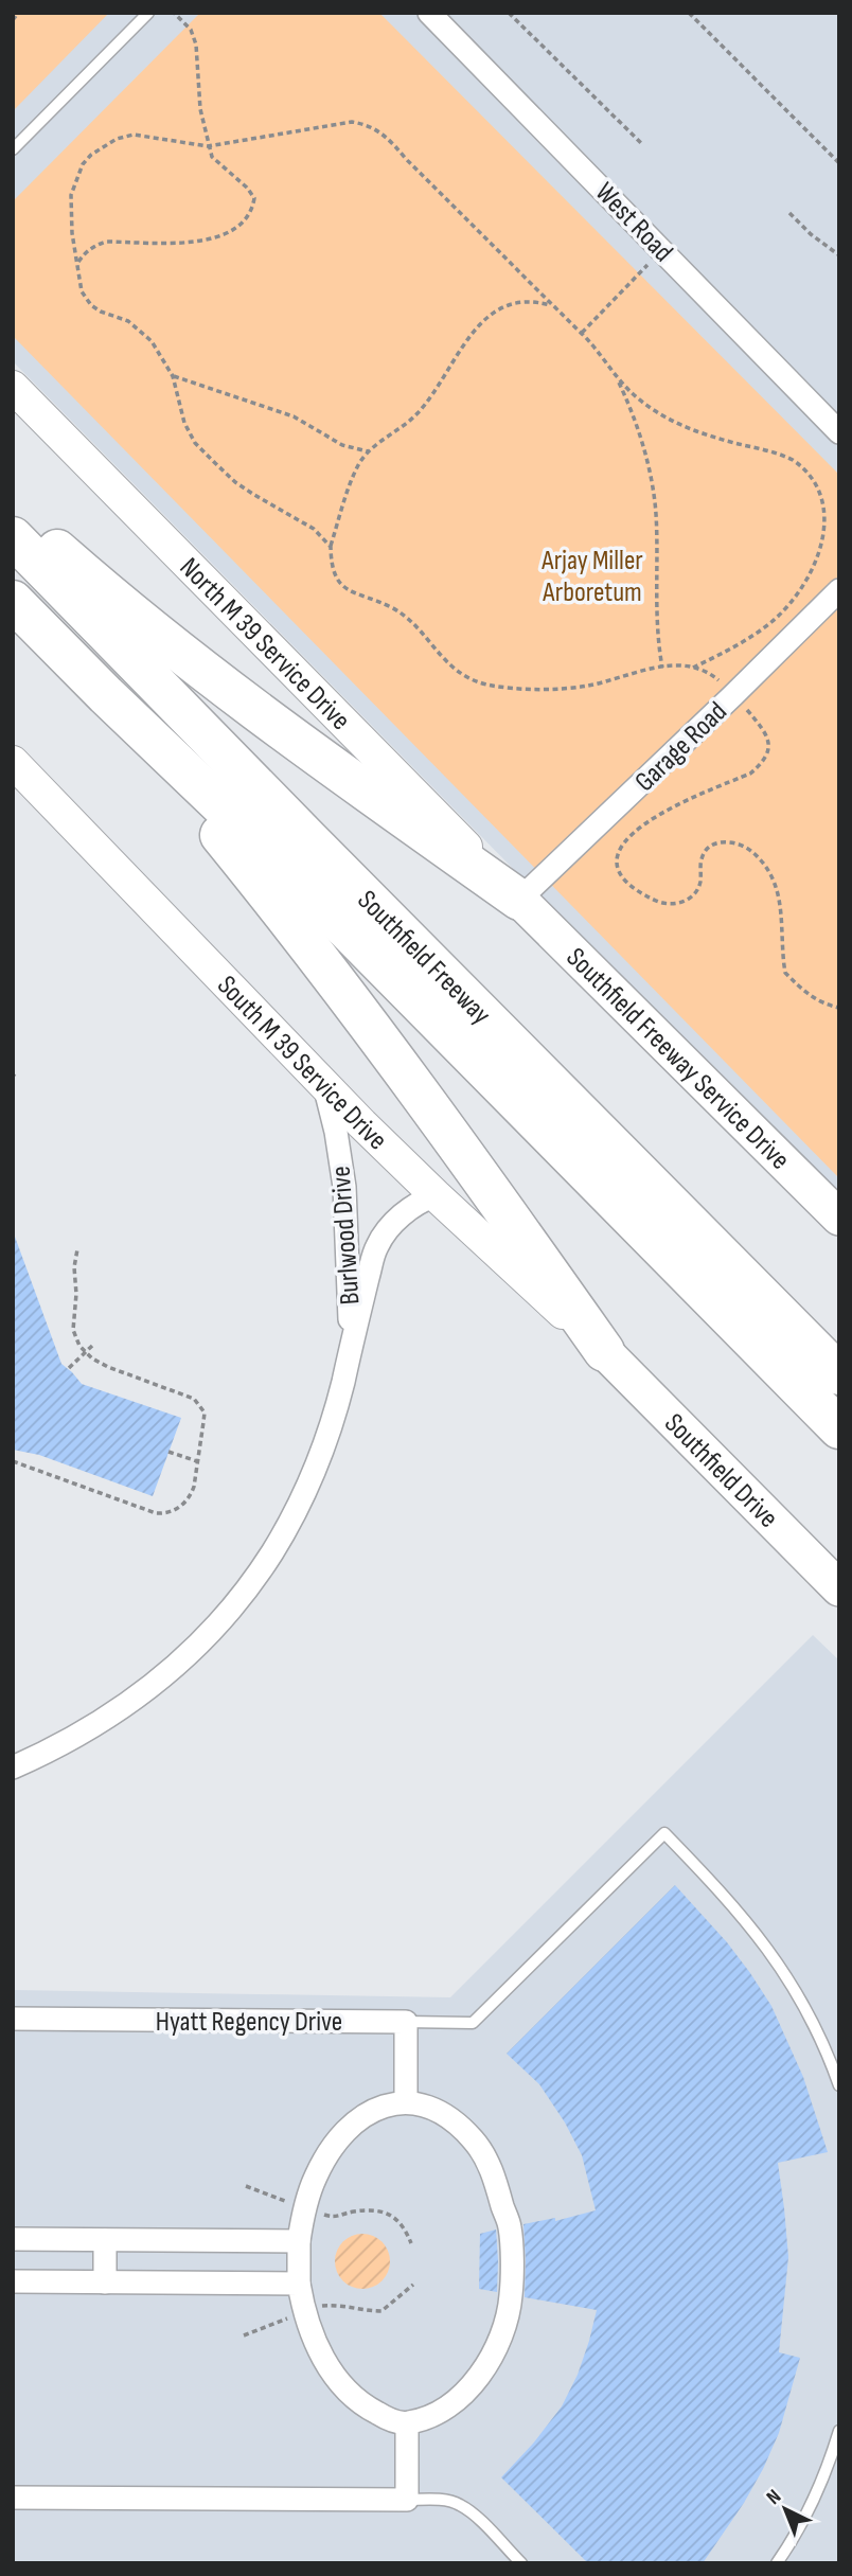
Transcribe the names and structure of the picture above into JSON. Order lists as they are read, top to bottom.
{
  "streets": {
    "highway": ["Southfield Freeway"],
    "main road": [
      "North M 39 Service Drive",
      "Southfield Freeway Service Drive",
      "South M 39 Service Drive",
      "Southfield Drive"
    ],
    "street": [
      "West Road",
      "Garage Road",
      "Burlwood Drive",
      "Hyatt Regency Drive"
    ]
  },
  "crossings": [
    ["North M 39 Service Drive", "Garage Road"],
    ["North M 39 Service Drive", "Southfield Freeway Service Drive"],
    ["Garage Road", "Southfield Freeway Service Drive"],
    ["South M 39 Service Drive", "Burlwood Drive"],
    ["South M 39 Service Drive", "Southfield Drive"]
  ],
  "parks": ["Arjay Miller Arboretum"],
  "north": "top left"
}
